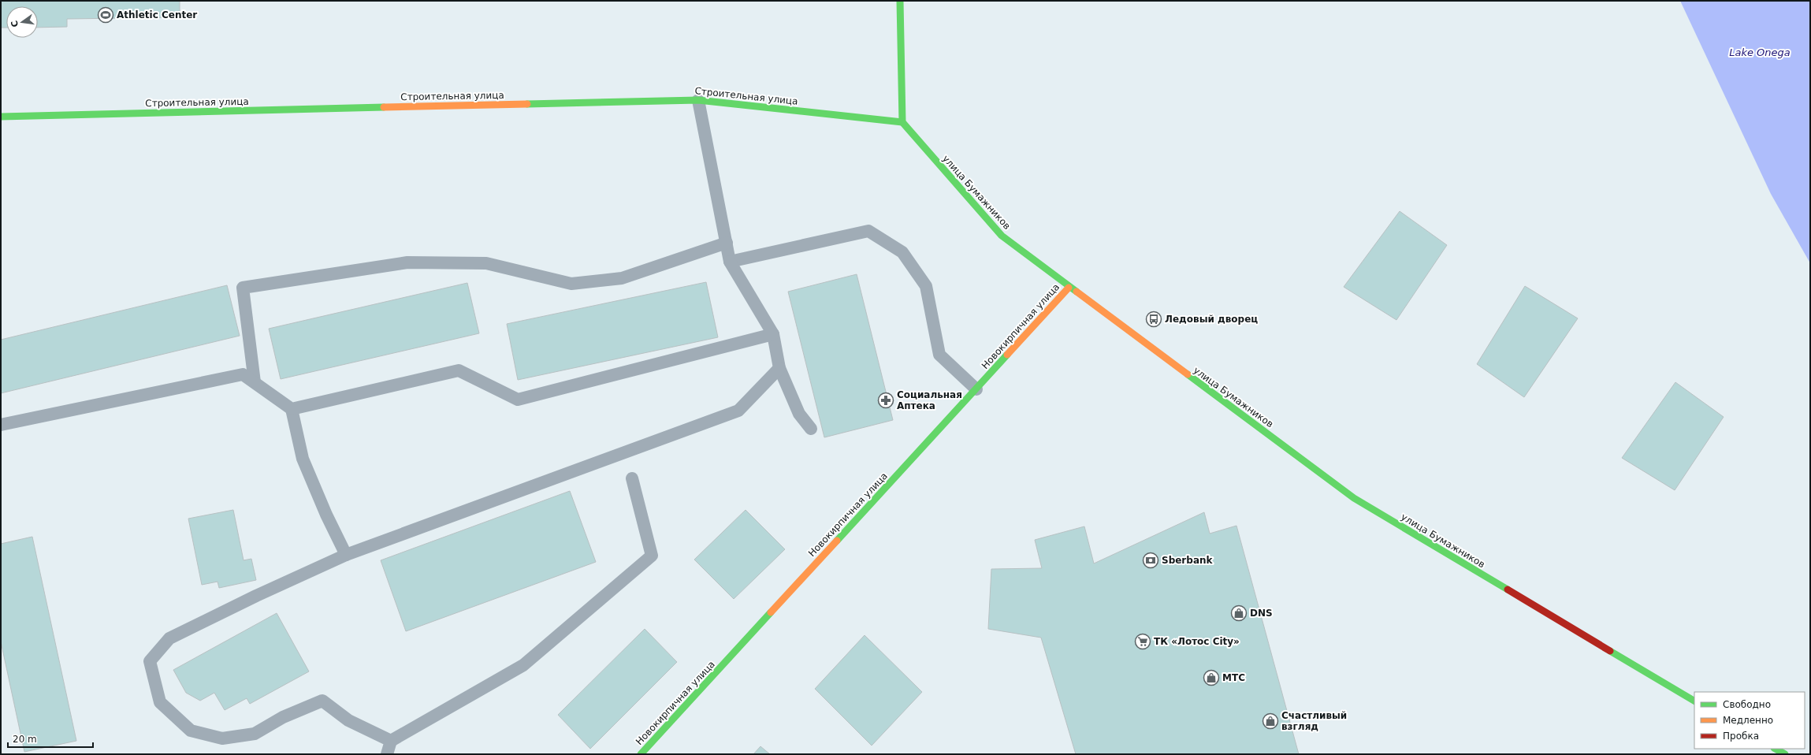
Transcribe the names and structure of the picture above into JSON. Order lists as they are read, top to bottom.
{
  "streets": {
    "street": ["Строительная улица", "улица Бумажников", "Новокирпичная улица"]
  },
  "crossings": [
    ["Строительная улица", "улица Бумажников"],
    ["улица Бумажников", "Новокирпичная улица"]
  ],
  "water": ["Lake Onega"],
  "places": {
    "sports": ["Athletic Center"],
    "bus stop": ["Ледовый дворец"],
    "pharmacy": ["Социальная Аптека"],
    "bank": ["Sberbank"],
    "shop": ["DNS", "МТС", "Счастливый взгляд"],
    "supermarket": ["ТК «Лотос City»"]
  },
  "legend": ["Свободно", "Медленно", "Пробка"],
  "scale_bar": "20 m",
  "north": "left"
}
